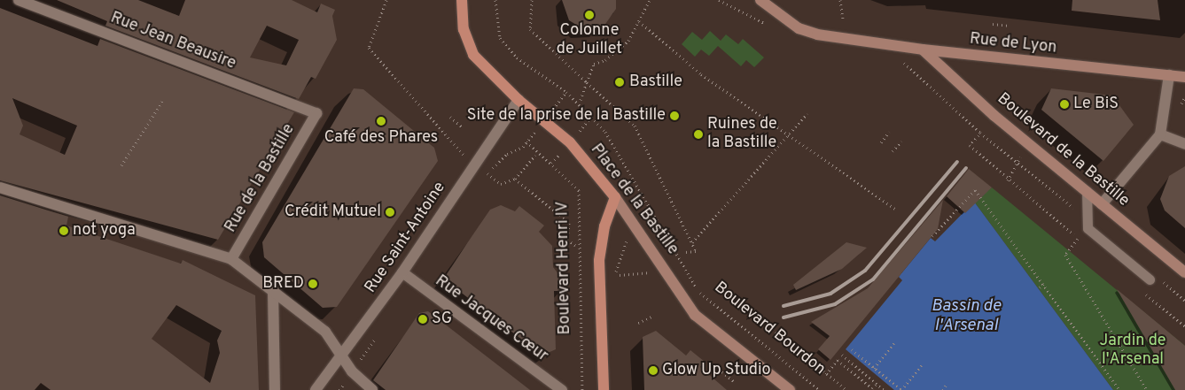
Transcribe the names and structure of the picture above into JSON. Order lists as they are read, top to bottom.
{
  "streets": {
    "main road": ["Rue de Lyon", "Boulevard de la Bastille", "Place de la Bastille"],
    "street": [
      "Rue Jean Beausire",
      "Rue de la Bastille",
      "Rue Saint-Antoine",
      "Rue Jacques Cœur"
    ],
    "path": ["Boulevard Henri IV", "Boulevard Bourdon"]
  },
  "crossings": [
    ["Rue Jean Beausire", "Rue de la Bastille"],
    ["Rue de Lyon", "Boulevard de la Bastille"],
    ["Place de la Bastille", "Rue Saint-Antoine"],
    ["Place de la Bastille", "Boulevard Bourdon"],
    ["Rue Saint-Antoine", "Rue Jacques Cœur"]
  ],
  "water": ["Bassin de l'Arsenal"],
  "parks": ["Jardin de l'Arsenal"],
  "places": [
    "Colonne de Juillet",
    "Bastille",
    "Le BiS",
    "Site de la prise de la Bastille",
    "Café des Phares",
    "Ruines de la Bastille",
    "Crédit Mutuel",
    "not yoga",
    "BRED",
    "SG",
    "Glow Up Studio"
  ]
}
